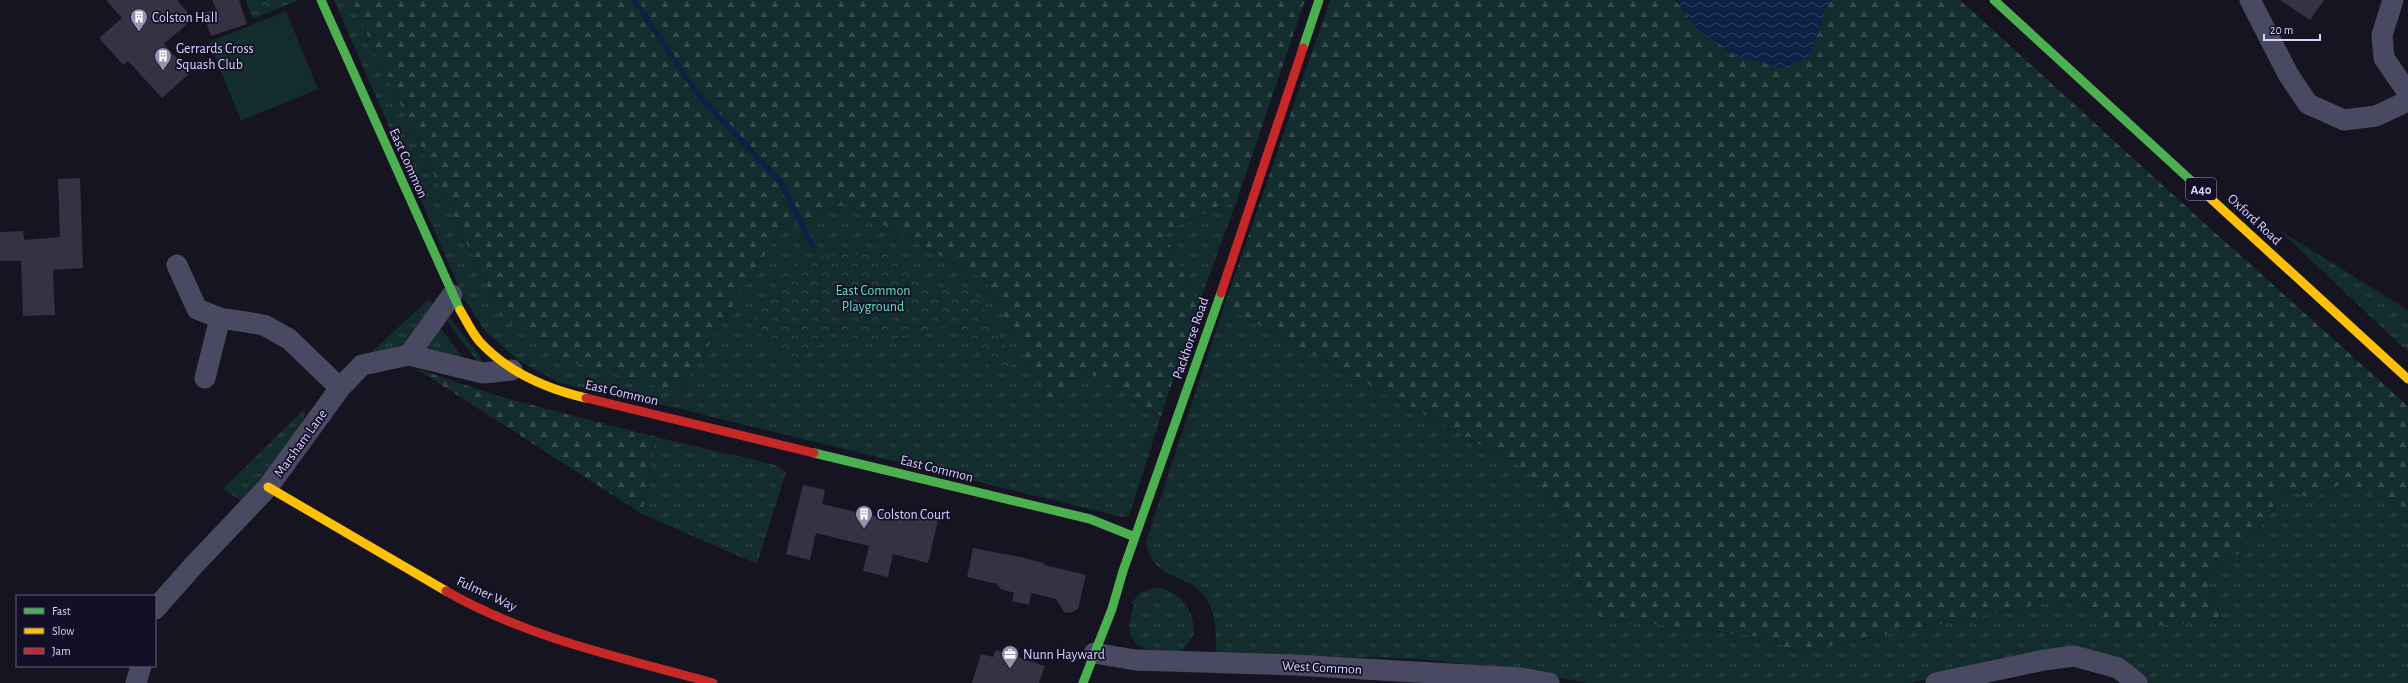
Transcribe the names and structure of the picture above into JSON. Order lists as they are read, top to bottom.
{
  "streets": {
    "street": [
      "East Common",
      "A40",
      "Oxford Road",
      "Packhorse Road",
      "Marsham Lane",
      "Fulmer Way",
      "West Common"
    ]
  },
  "crossings": [
    ["East Common", "Packhorse Road"],
    ["Packhorse Road", "West Common"],
    ["Marsham Lane", "Fulmer Way"]
  ],
  "parks": ["East Common Playground"],
  "places": {
    "building": ["Colston Hall", "Gerrards Cross Squash Club", "Colston Court"],
    "office": ["Nunn Hayward"]
  },
  "legend": ["Fast", "Slow", "Jam"],
  "scale_bar": "20 m"
}
